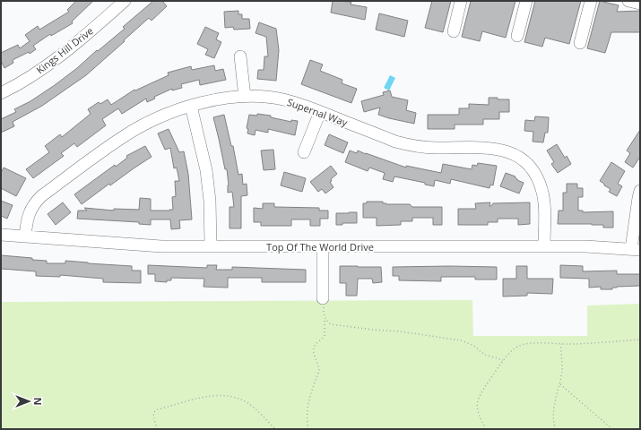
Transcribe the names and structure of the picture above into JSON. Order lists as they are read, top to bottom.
{
  "streets": {
    "street": ["Kings Hill Drive", "Supernal Way", "Top Of The World Drive"]
  },
  "crossings": [
    ["Supernal Way", "Top Of The World Drive"]
  ],
  "north": "right"
}
